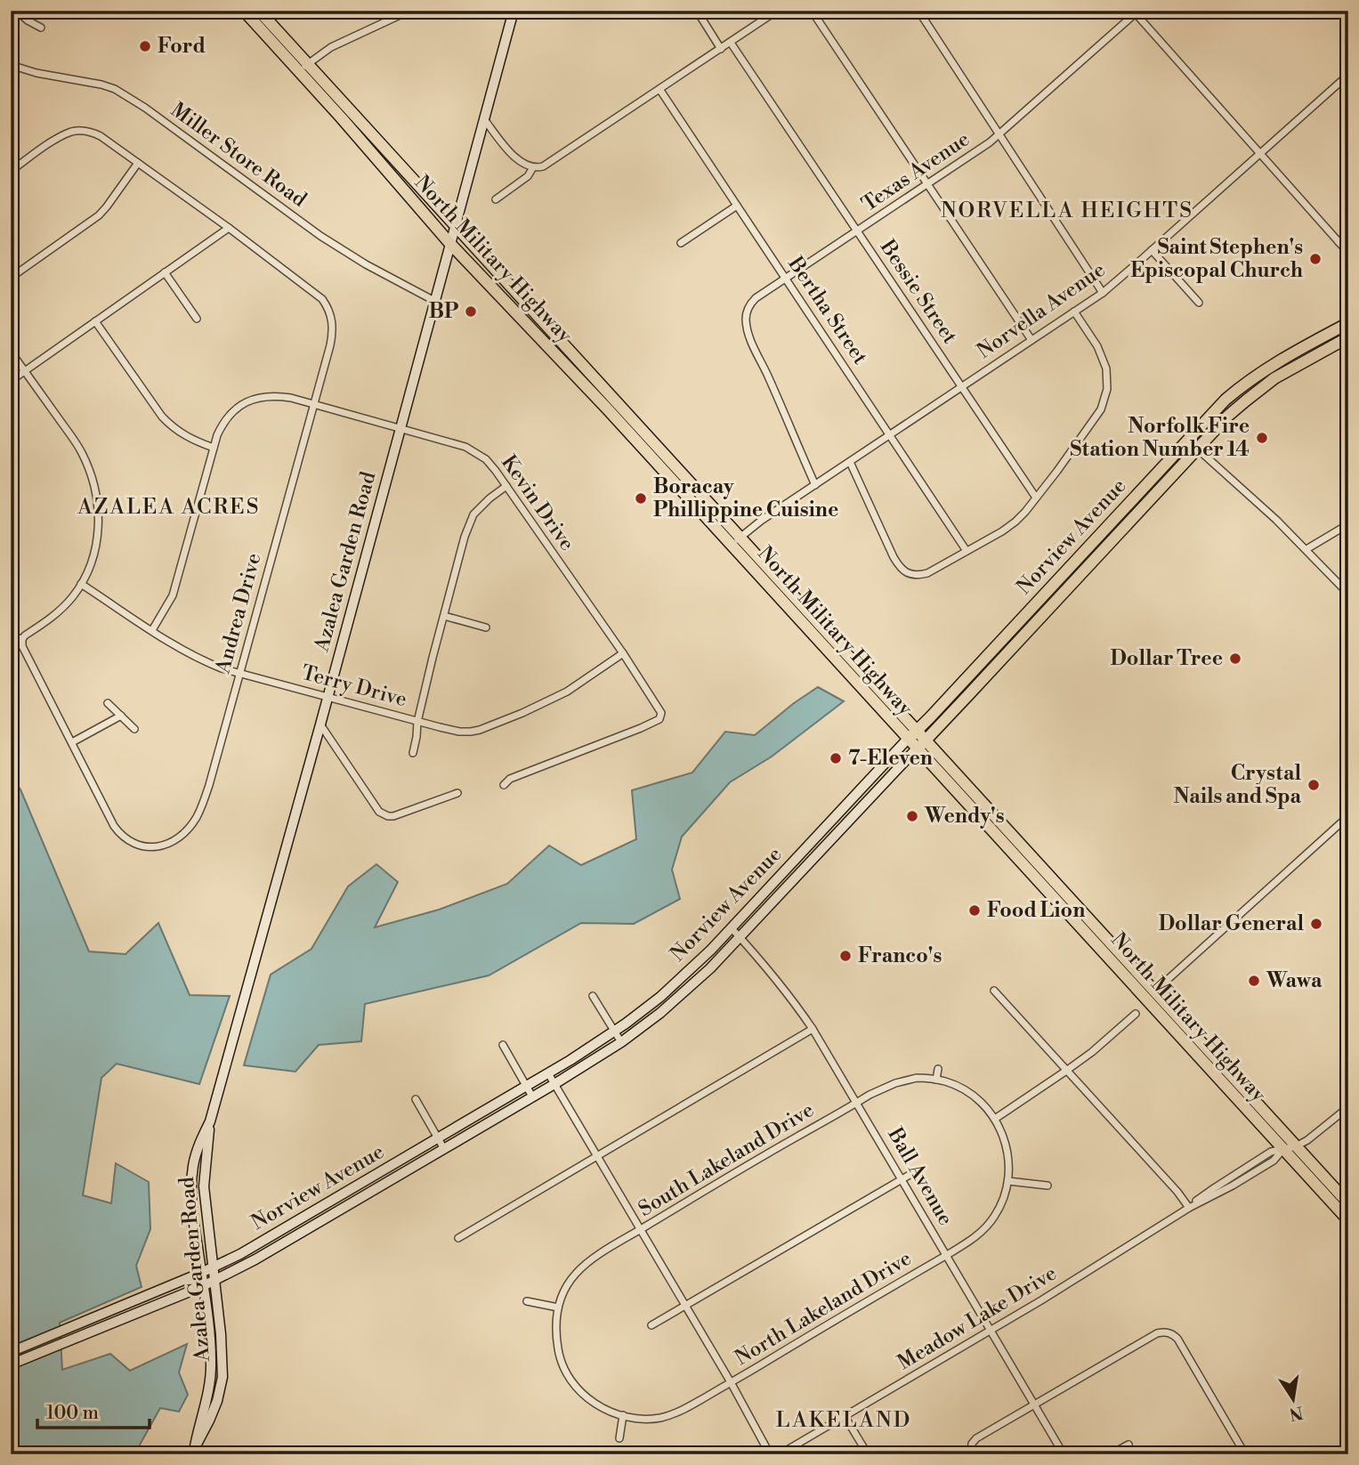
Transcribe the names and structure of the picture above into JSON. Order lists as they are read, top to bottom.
{
  "streets": {
    "main road": ["North Military Highway", "Norview Avenue", "Azalea Garden Road"],
    "street": [
      "Miller Store Road",
      "Texas Avenue",
      "Bessie Street",
      "Bertha Street",
      "Norvella Avenue",
      "Kevin Drive",
      "Andrea Drive",
      "Terry Drive",
      "South Lakeland Drive",
      "Ball Avenue",
      "North Lakeland Drive",
      "Meadow Lake Drive"
    ]
  },
  "crossings": [
    ["Miller Store Road", "Azalea Garden Road"],
    ["Texas Avenue", "Bessie Street"],
    ["Texas Avenue", "Bertha Street"],
    ["Texas Avenue", "Norvella Avenue"],
    ["North Military Highway", "Norvella Avenue"],
    ["North Military Highway", "Norview Avenue"],
    ["North Military Highway", "Azalea Garden Road"],
    ["North Military Highway", "Meadow Lake Drive"],
    ["Bessie Street", "Norvella Avenue"],
    ["Bertha Street", "Norvella Avenue"],
    ["Kevin Drive", "Azalea Garden Road"],
    ["Kevin Drive", "Andrea Drive"],
    ["Kevin Drive", "Terry Drive"],
    ["Norview Avenue", "Azalea Garden Road"],
    ["Norview Avenue", "Ball Avenue"],
    ["Azalea Garden Road", "Terry Drive"],
    ["Andrea Drive", "Terry Drive"],
    ["South Lakeland Drive", "Ball Avenue"],
    ["South Lakeland Drive", "North Lakeland Drive"],
    ["Ball Avenue", "North Lakeland Drive"],
    ["Ball Avenue", "Meadow Lake Drive"]
  ],
  "districts": ["NORVELLA HEIGHTS", "AZALEA ACRES", "LAKELAND"],
  "places": [
    "Ford",
    "Saint Stephen's Episcopal Church",
    "BP",
    "Norfolk Fire Station Number 14",
    "Boracay Phillippine Cuisine",
    "Dollar Tree",
    "7-Eleven",
    "Crystal Nails and Spa",
    "Wendy's",
    "Food Lion",
    "Dollar General",
    "Franco's",
    "Wawa"
  ],
  "scale_bar": "100 m",
  "north": "bottom"
}
